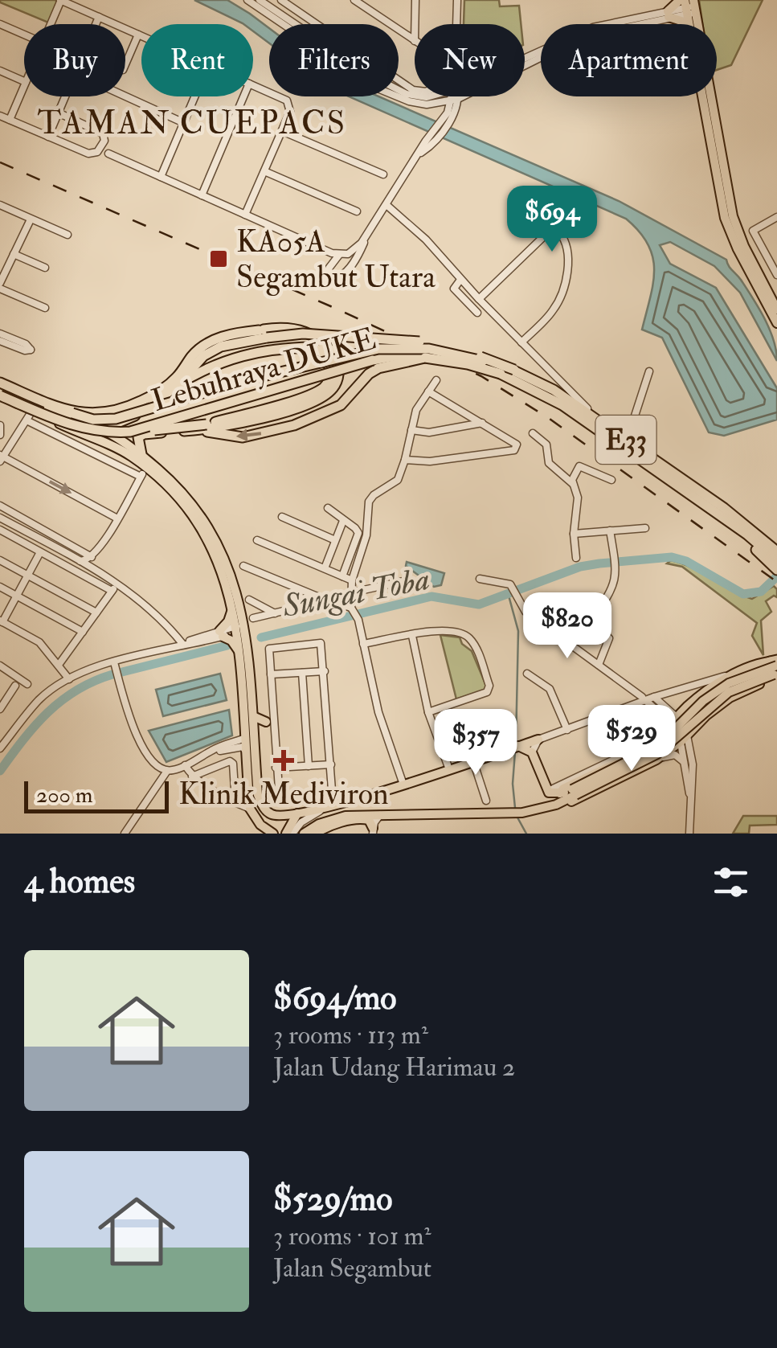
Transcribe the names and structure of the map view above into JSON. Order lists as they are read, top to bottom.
{
  "streets": {
    "highway": ["Lebuhraya DUKE", "E33"]
  },
  "crossings": [
    ["Lebuhraya DUKE", "E33"]
  ],
  "districts": ["TAMAN CUEPACS"],
  "water": ["Sungai Toba"],
  "places": {
    "transit": ["KA05A Segambut Utara"],
    "health": ["Klinik Mediviron"]
  },
  "scale_bar": "200 m",
  "page": {
    "chip": [
      "Buy",
      "Rent",
      "Filters",
      "New",
      "Apartment"
    ],
    "price": [
      "$694",
      "$820",
      "$529",
      "$357"
    ],
    "scale": "200 m",
    "heading": "4 homes",
    "list": [
      {
        "name": "$694/mo",
        "note": "3 rooms · 113 m² · Jalan Udang Harimau 2"
      },
      {
        "name": "$529/mo",
        "note": "3 rooms · 101 m² · Jalan Segambut"
      }
    ]
  }
}
